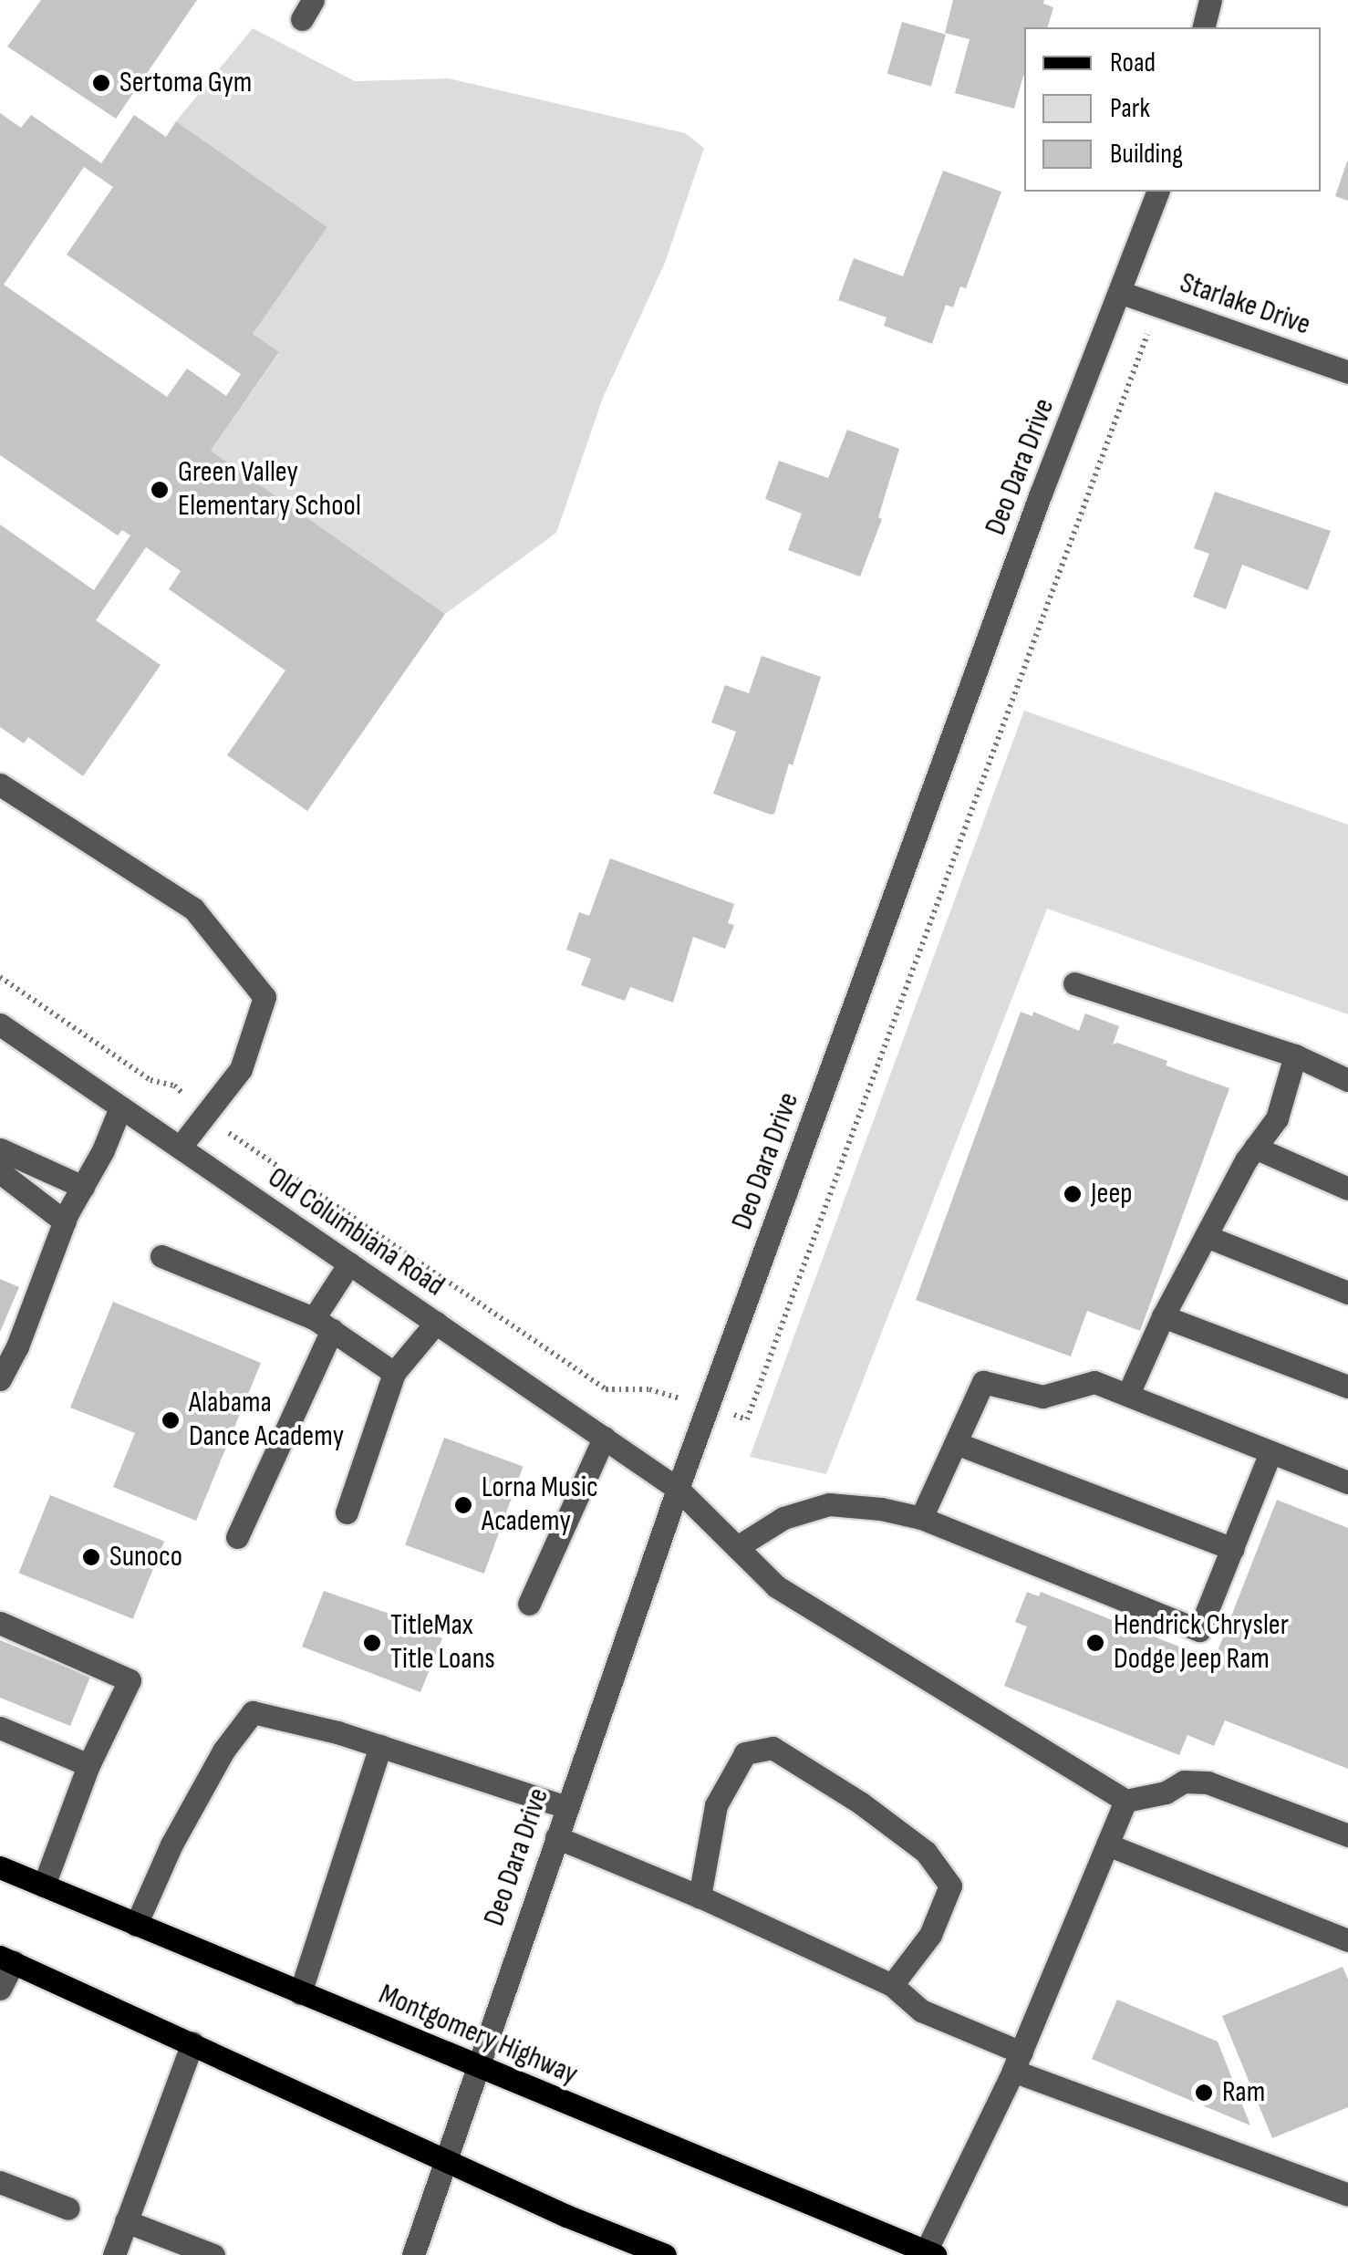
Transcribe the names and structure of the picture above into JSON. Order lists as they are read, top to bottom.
{
  "streets": {
    "main road": ["Montgomery Highway"],
    "street": ["Starlake Drive", "Deo Dara Drive", "Old Columbiana Road"]
  },
  "crossings": [
    ["Starlake Drive", "Deo Dara Drive"],
    ["Deo Dara Drive", "Old Columbiana Road"],
    ["Deo Dara Drive", "Montgomery Highway"]
  ],
  "places": [
    "Sertoma Gym",
    "Green Valley Elementary School",
    "Jeep",
    "Alabama Dance Academy",
    "Lorna Music Academy",
    "Sunoco",
    "TitleMax Title Loans",
    "Hendrick Chrysler Dodge Jeep Ram",
    "Ram"
  ],
  "legend": ["Road", "Park", "Building"]
}
